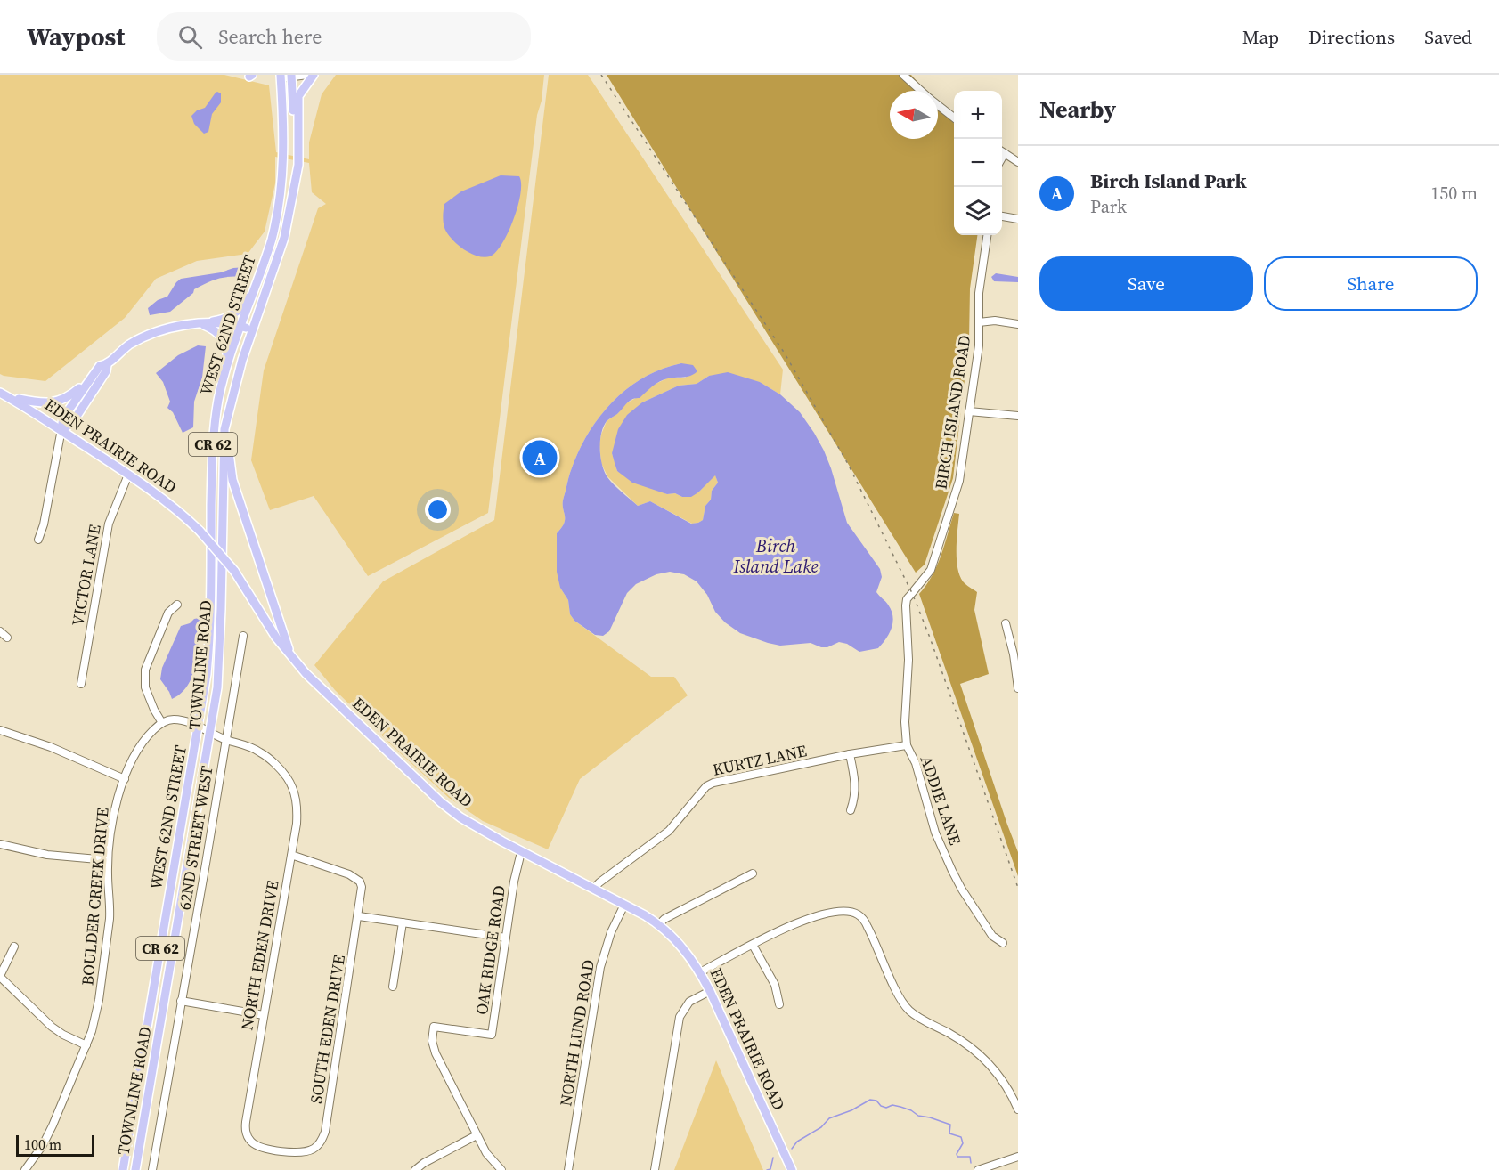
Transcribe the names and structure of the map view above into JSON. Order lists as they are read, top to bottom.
{
  "streets": {
    "main road": [
      "WEST 62ND STREET",
      "CR 62",
      "EDEN PRAIRIE ROAD",
      "TOWNLINE ROAD"
    ],
    "street": [
      "BIRCH ISLAND ROAD",
      "VICTOR LANE",
      "KURTZ LANE",
      "ADDIE LANE",
      "62ND STREET WEST",
      "BOULDER CREEK DRIVE",
      "OAK RIDGE ROAD",
      "NORTH EDEN DRIVE",
      "SOUTH EDEN DRIVE",
      "NORTH LUND ROAD"
    ]
  },
  "crossings": [
    ["WEST 62ND STREET", "CR 62"],
    ["BIRCH ISLAND ROAD", "KURTZ LANE"],
    ["BIRCH ISLAND ROAD", "ADDIE LANE"],
    ["CR 62", "TOWNLINE ROAD"],
    ["EDEN PRAIRIE ROAD", "VICTOR LANE"],
    ["EDEN PRAIRIE ROAD", "KURTZ LANE"],
    ["EDEN PRAIRIE ROAD", "OAK RIDGE ROAD"],
    ["EDEN PRAIRIE ROAD", "NORTH LUND ROAD"],
    ["KURTZ LANE", "ADDIE LANE"],
    ["62ND STREET WEST", "NORTH EDEN DRIVE"],
    ["NORTH EDEN DRIVE", "SOUTH EDEN DRIVE"]
  ],
  "water": ["Birch Island Lake"],
  "scale_bar": "100 m",
  "north": "left",
  "page": {
    "header": "Waypost",
    "search": "Search here",
    "nav": ["Map", "Directions", "Saved"],
    "heading": "Nearby",
    "map_buttons": ["+", "−"],
    "list": [
      {
        "mark": "A",
        "name": "Birch Island Park",
        "note": "Park",
        "value": "150 m"
      }
    ],
    "buttons": ["Save", "Share"],
    "pins": "A",
    "scale": "100 m"
  }
}
